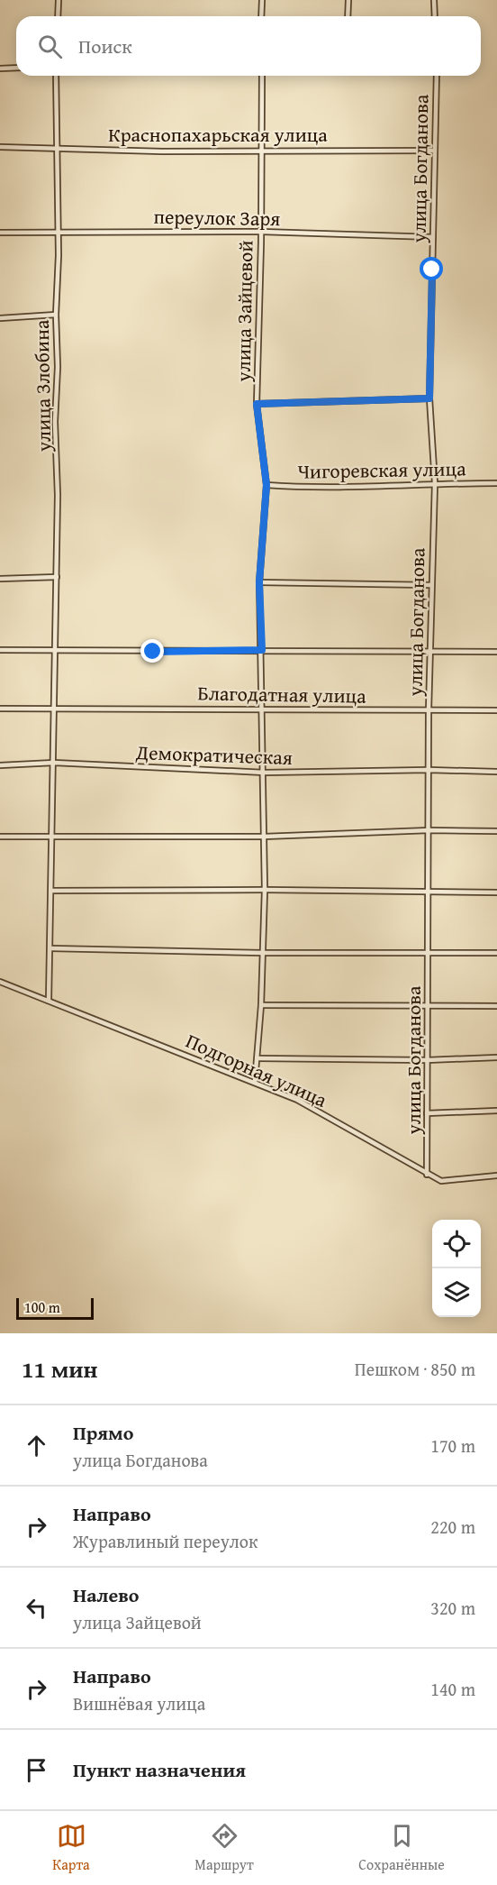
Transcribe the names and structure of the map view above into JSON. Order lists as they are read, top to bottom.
{
  "streets": {
    "street": [
      "Краснопахарьская улица",
      "улица Богданова",
      "переулок Заря",
      "улица Зайцевой",
      "улица Злобина",
      "Чигоревская улица",
      "Благодатная улица",
      "Демократическая",
      "Подгорная улица"
    ]
  },
  "crossings": [
    ["Краснопахарьская улица", "улица Богданова"],
    ["Краснопахарьская улица", "улица Зайцевой"],
    ["Краснопахарьская улица", "улица Злобина"],
    ["улица Богданова", "переулок Заря"],
    ["улица Богданова", "Чигоревская улица"],
    ["улица Богданова", "Благодатная улица"],
    ["улица Богданова", "Демократическая"],
    ["улица Богданова", "Подгорная улица"],
    ["переулок Заря", "улица Зайцевой"],
    ["переулок Заря", "улица Злобина"],
    ["улица Зайцевой", "Чигоревская улица"],
    ["улица Зайцевой", "Благодатная улица"],
    ["улица Зайцевой", "Демократическая"],
    ["улица Зайцевой", "Подгорная улица"],
    ["улица Злобина", "Благодатная улица"],
    ["улица Злобина", "Демократическая"],
    ["улица Злобина", "Подгорная улица"]
  ],
  "scale_bar": "100 m",
  "page": {
    "search": "Поиск",
    "scale": "100 m",
    "heading": ["11 мин", "Пешком · 850 m"],
    "list": [
      ["Прямо", "улица Богданова", "170 m"],
      ["Направо", "Журавлиный переулок", "220 m"],
      ["Налево", "улица Зайцевой", "320 m"],
      ["Направо", "Вишнёвая улица", "140 m"],
      "Пункт назначения"
    ],
    "nav": ["Карта", "Маршрут", "Сохранённые"]
  }
}
